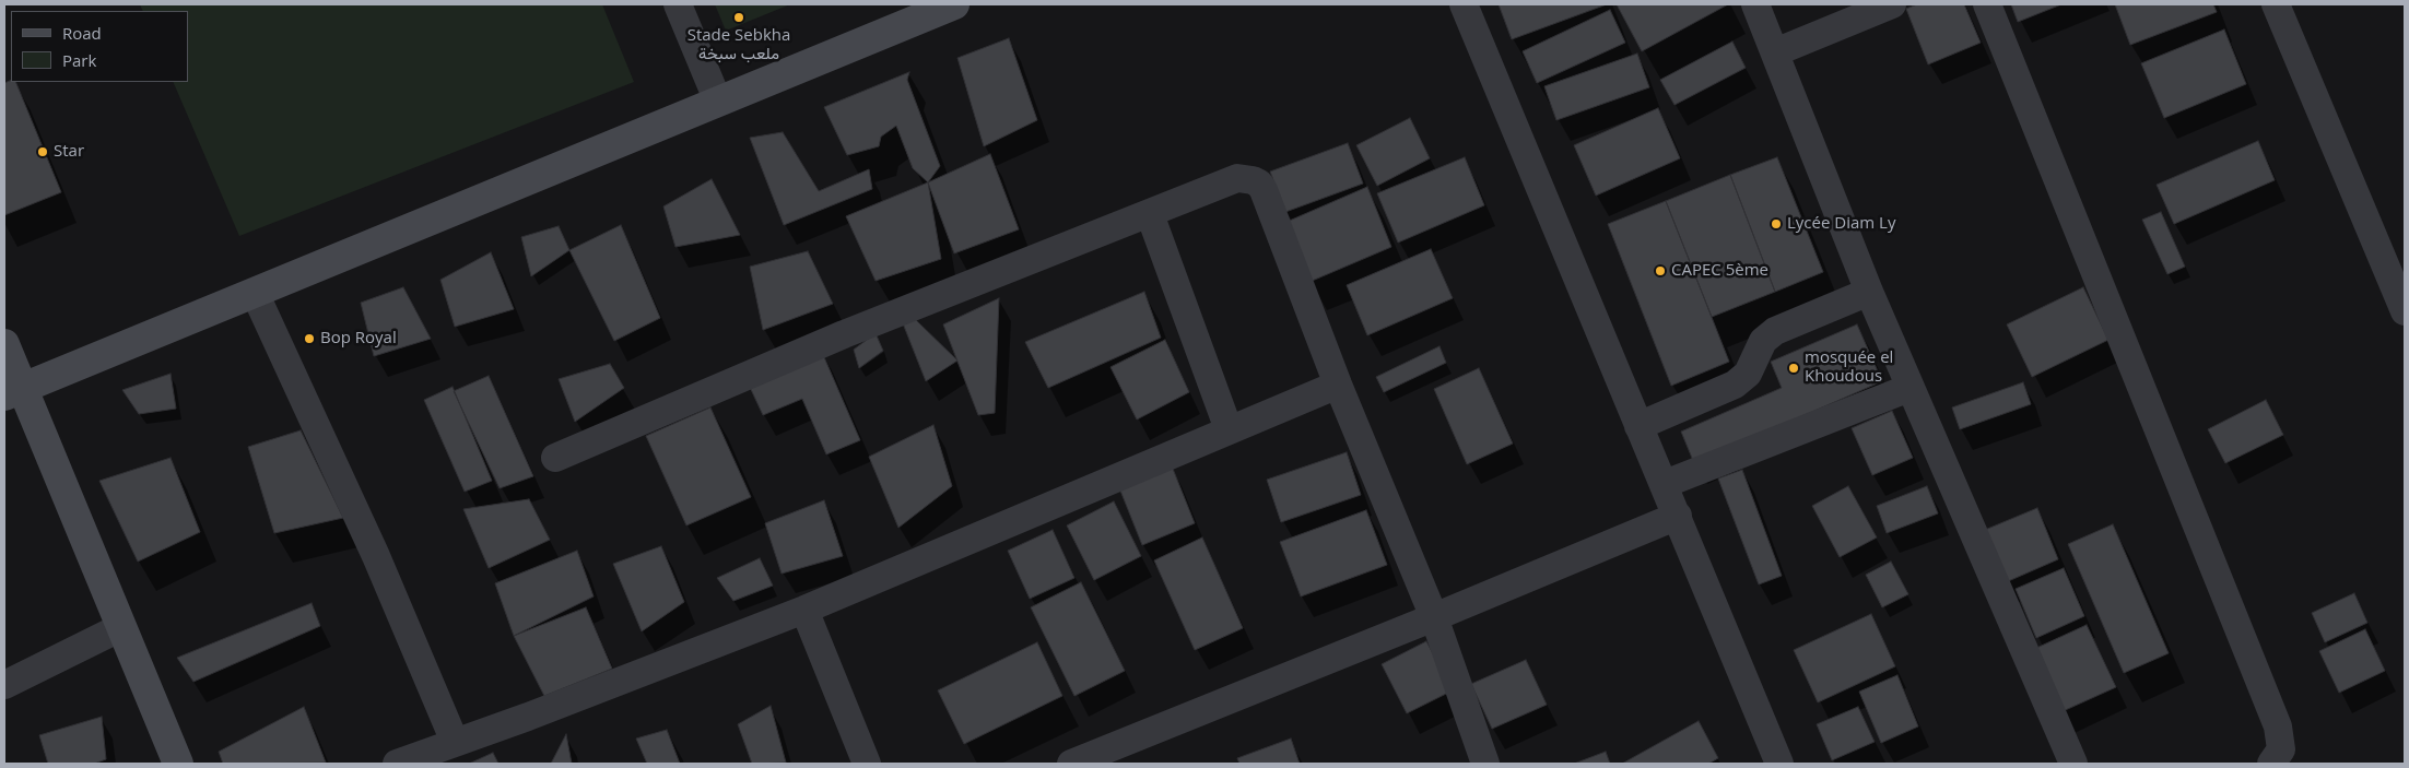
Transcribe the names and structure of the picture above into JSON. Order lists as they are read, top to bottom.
{
  "places": [
    "Stade Sebkha ملعب سبخة",
    "Star",
    "Lycée Diam Ly",
    "CAPEC 5ème",
    "Bop Royal",
    "mosquée el Khoudous"
  ],
  "legend": ["Road", "Park"]
}
